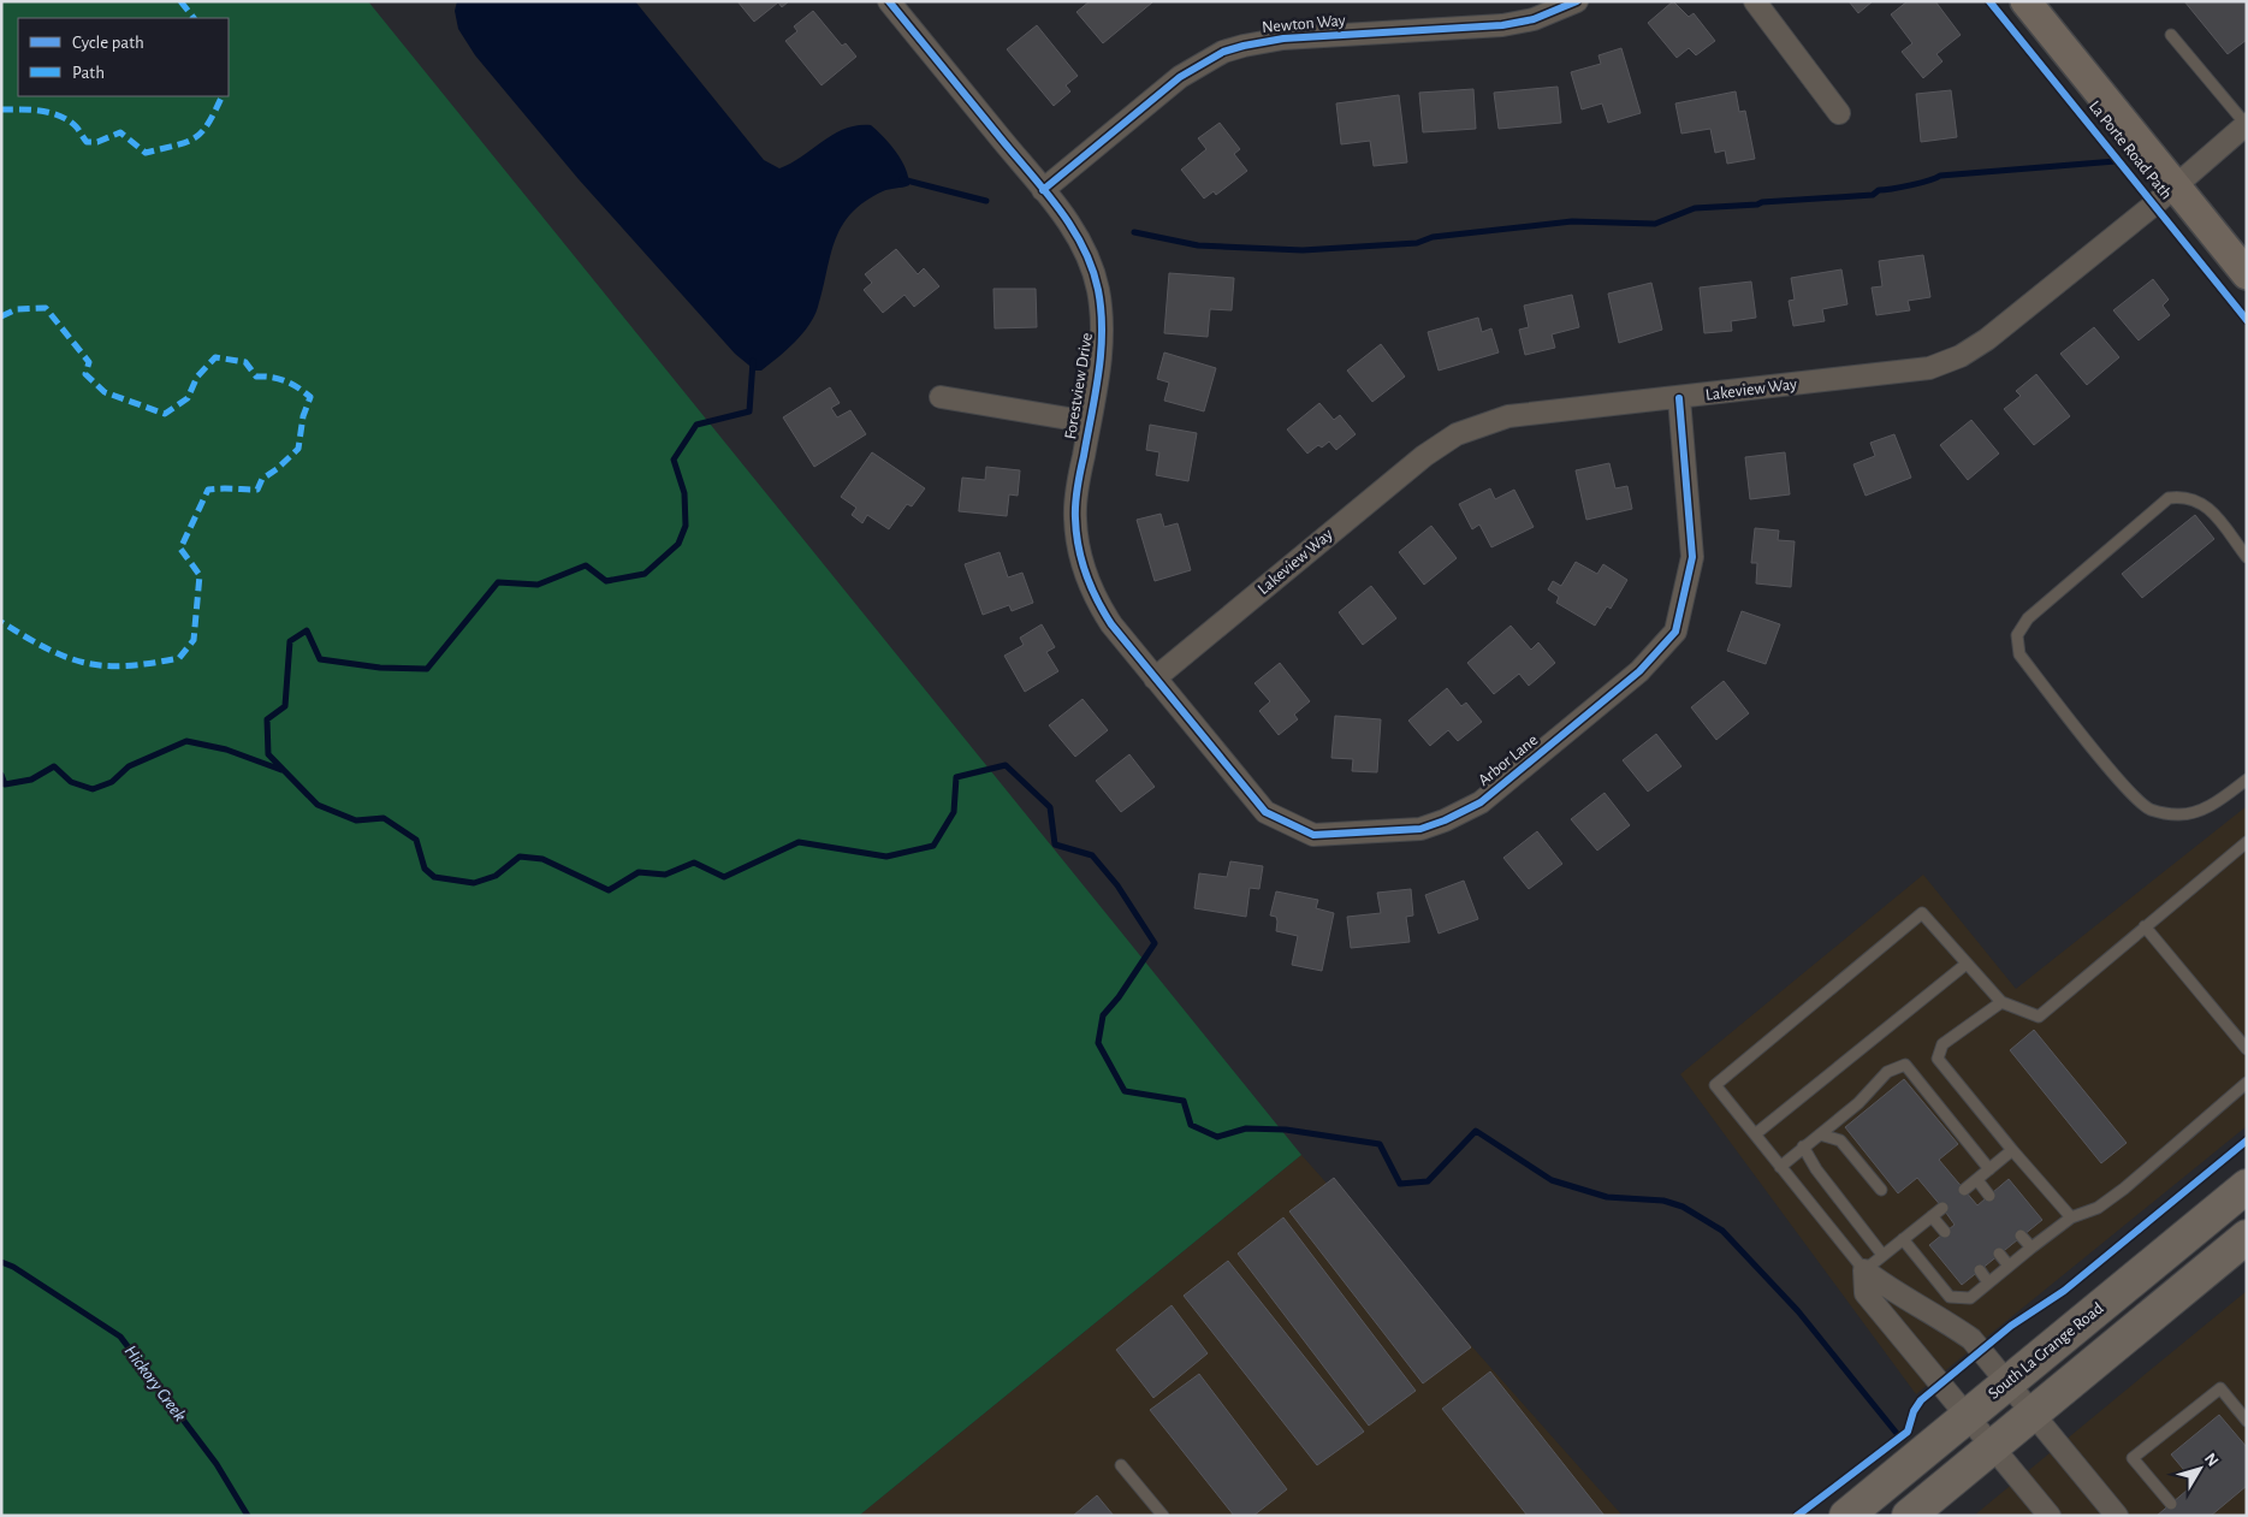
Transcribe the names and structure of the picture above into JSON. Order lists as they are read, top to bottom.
{
  "streets": {
    "main road": ["South La Grange Road"],
    "street": [
      "Newton Way",
      "Forestview Drive",
      "Lakeview Way",
      "Arbor Lane"
    ],
    "cycle path": ["La Porte Road Path"]
  },
  "crossings": [
    ["Newton Way", "Forestview Drive"],
    ["Forestview Drive", "Lakeview Way"],
    ["Forestview Drive", "Arbor Lane"],
    ["Lakeview Way", "Arbor Lane"]
  ],
  "water": ["Hickory Creek"],
  "legend": ["Cycle path", "Path"],
  "north": "top right"
}
